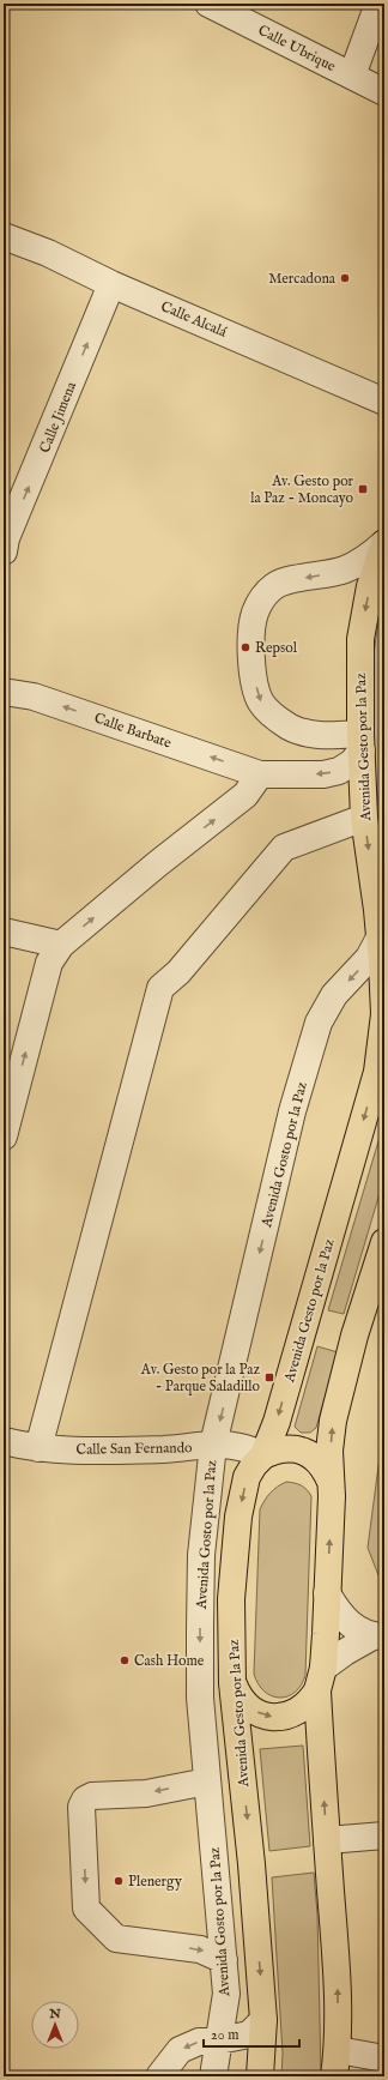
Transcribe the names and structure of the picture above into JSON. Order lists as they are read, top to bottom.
{
  "streets": {
    "main road": ["Avenida Gesto por la Paz"],
    "street": [
      "Calle Ubrique",
      "Calle Alcalá",
      "Calle Jimena",
      "Calle Barbate",
      "Avenida Gosto por la Paz",
      "Calle San Fernando"
    ]
  },
  "crossings": [
    ["Calle Alcalá", "Calle Jimena"],
    ["Calle Barbate", "Avenida Gesto por la Paz"],
    ["Avenida Gesto por la Paz", "Avenida Gosto por la Paz"],
    ["Avenida Gesto por la Paz", "Calle San Fernando"],
    ["Avenida Gosto por la Paz", "Calle San Fernando"]
  ],
  "one_way": ["Calle Jimena", "Calle Barbate"],
  "places": {
    "other": [
      "Mercadona",
      "Repsol",
      "Cash Home",
      "Plenergy"
    ],
    "transit": ["Av. Gesto por la Paz - Moncayo", "Av. Gesto por la Paz - Parque Saladillo"]
  },
  "scale_bar": "20 m",
  "north": "top"
}
